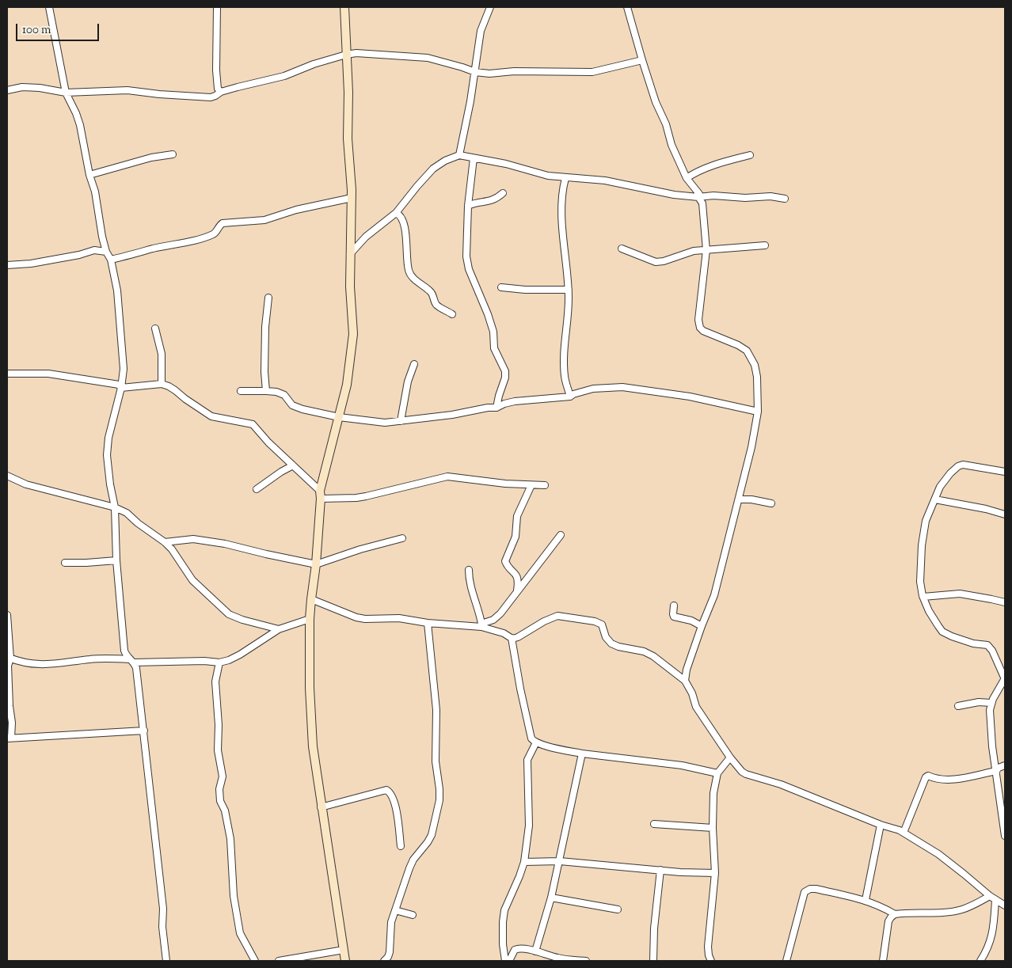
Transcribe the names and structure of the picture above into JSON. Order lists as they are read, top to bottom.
{
  "scale_bar": "100 m"
}
